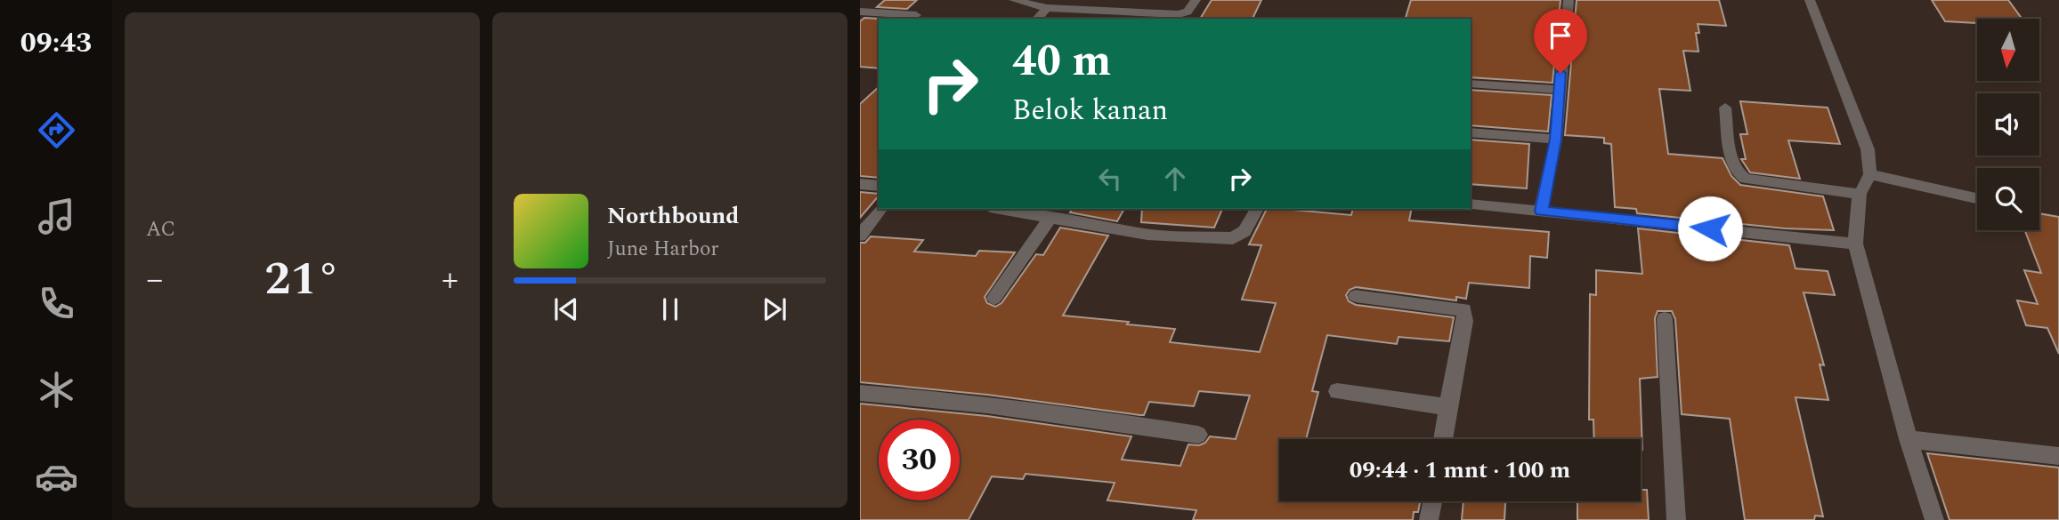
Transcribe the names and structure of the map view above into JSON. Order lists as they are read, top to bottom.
{
  "north": "bottom",
  "page": {
    "tabs": "09:43",
    "tile": "AC",
    "turn": ["40 m", "Belok kanan"],
    "song": ["Northbound", "June Harbor"],
    "heat": ["−", "21°", "+"],
    "limit": "30",
    "trip": "09:44 · 1 mnt · 100 m"
  }
}
